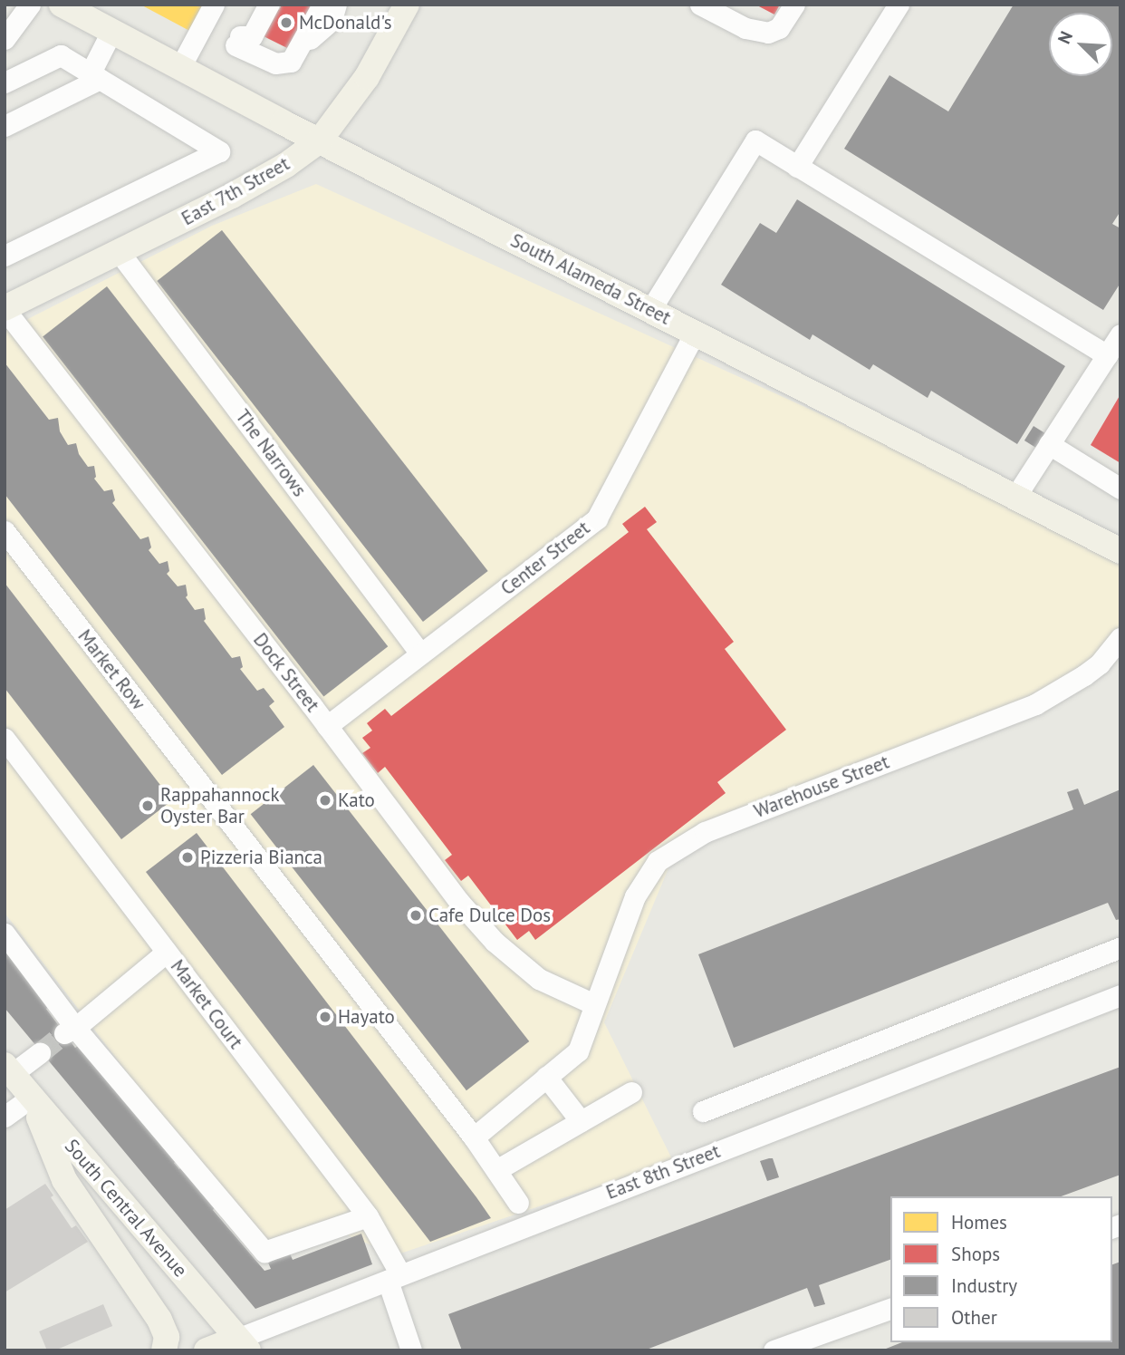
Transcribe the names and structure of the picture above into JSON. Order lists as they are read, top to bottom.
{
  "streets": {
    "main road": [
      "East 7th Street",
      "South Alameda Street",
      "East 8th Street",
      "South Central Avenue"
    ],
    "street": [
      "The Narrows",
      "Center Street",
      "Market Row",
      "Dock Street",
      "Warehouse Street",
      "Market Court"
    ]
  },
  "crossings": [
    ["East 7th Street", "South Alameda Street"],
    ["East 7th Street", "The Narrows"],
    ["East 7th Street", "Dock Street"],
    ["South Alameda Street", "Center Street"],
    ["The Narrows", "Center Street"],
    ["Center Street", "Dock Street"],
    ["Market Row", "Warehouse Street"],
    ["Dock Street", "Warehouse Street"],
    ["Market Court", "East 8th Street"],
    ["East 8th Street", "South Central Avenue"]
  ],
  "places": [
    "McDonald's",
    "Kato",
    "Rappahannock Oyster Bar",
    "Pizzeria Bianca",
    "Cafe Dulce Dos",
    "Hayato"
  ],
  "legend": [
    "Homes",
    "Shops",
    "Industry",
    "Other"
  ],
  "north": "top left"
}
